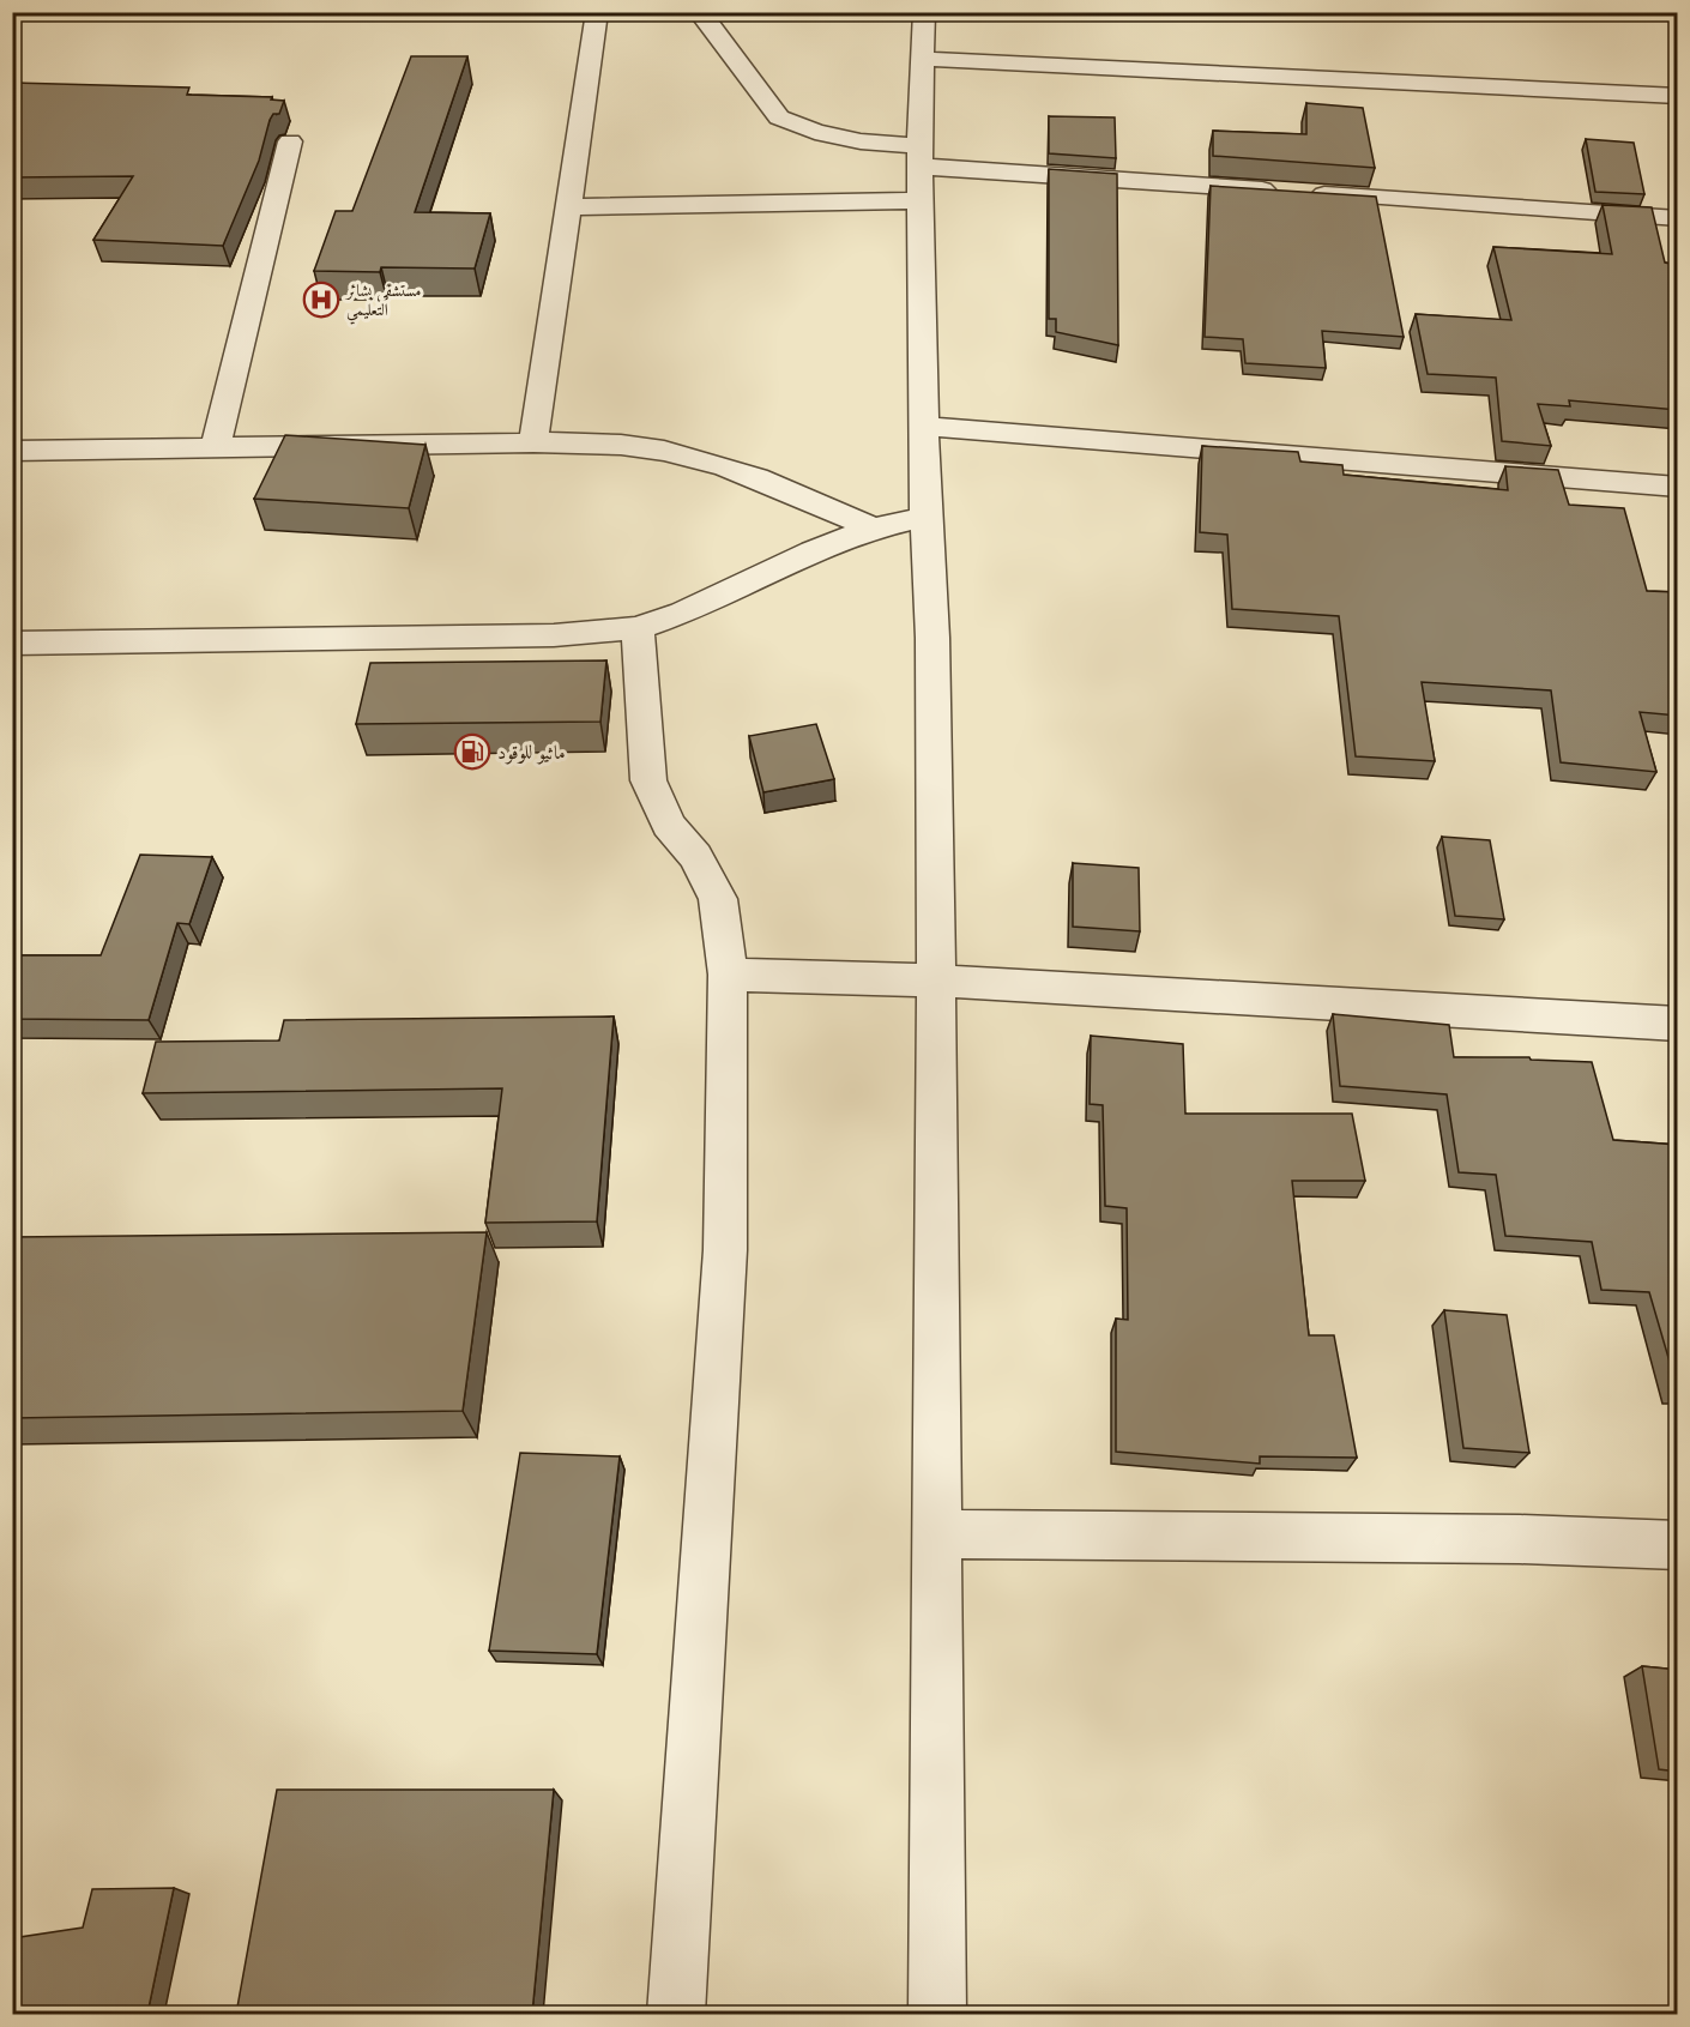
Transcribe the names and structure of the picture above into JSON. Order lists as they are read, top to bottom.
{
  "places": {
    "hospital": ["مستشفى بشائر التعليمي"],
    "fuel station": ["ماثيو للوقود"]
  }
}
